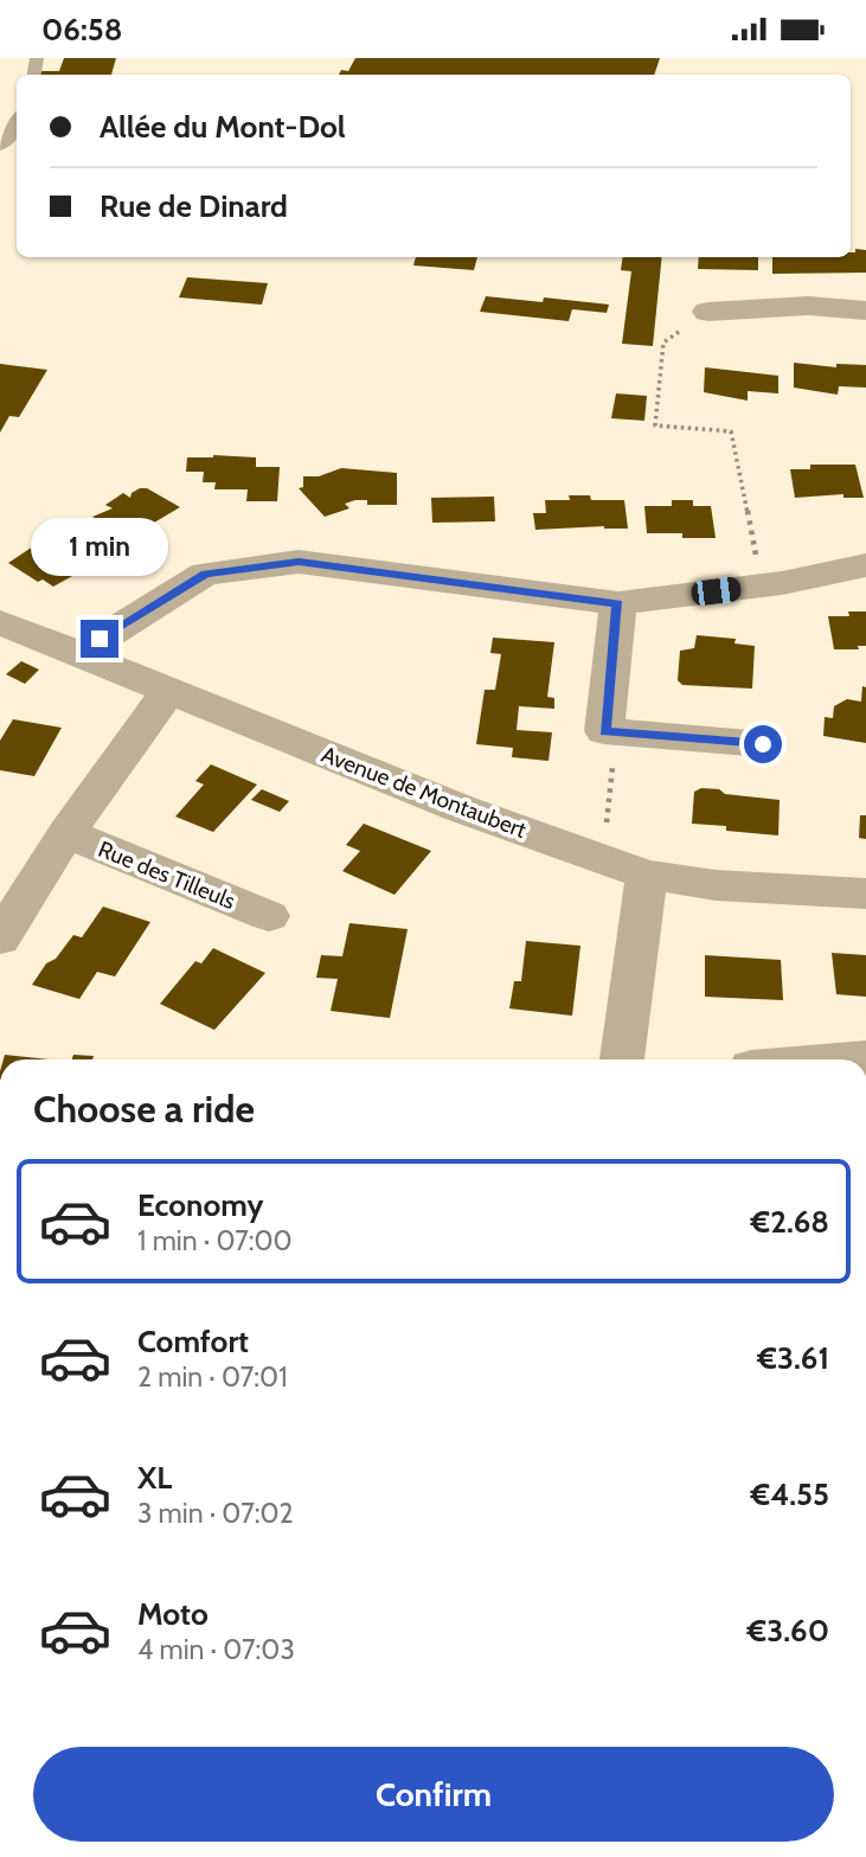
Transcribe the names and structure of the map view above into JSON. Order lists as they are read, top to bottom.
{
  "streets": {
    "street": ["Avenue de Montaubert", "Rue des Tilleuls"]
  },
  "crossings": [
    ["Avenue de Montaubert", "Rue des Tilleuls"]
  ],
  "page": {
    "status": "06:58",
    "banner": ["Allée du Mont-Dol", "Rue de Dinard"],
    "bubble": "1 min",
    "heading": "Choose a ride",
    "list": [
      {
        "name": "Economy",
        "note": "1 min · 07:00",
        "value": "€2.68"
      },
      {
        "name": "Comfort",
        "note": "2 min · 07:01",
        "value": "€3.61"
      },
      {
        "name": "XL",
        "note": "3 min · 07:02",
        "value": "€4.55"
      },
      {
        "name": "Moto",
        "note": "4 min · 07:03",
        "value": "€3.60"
      }
    ],
    "buttons": "Confirm"
  }
}
